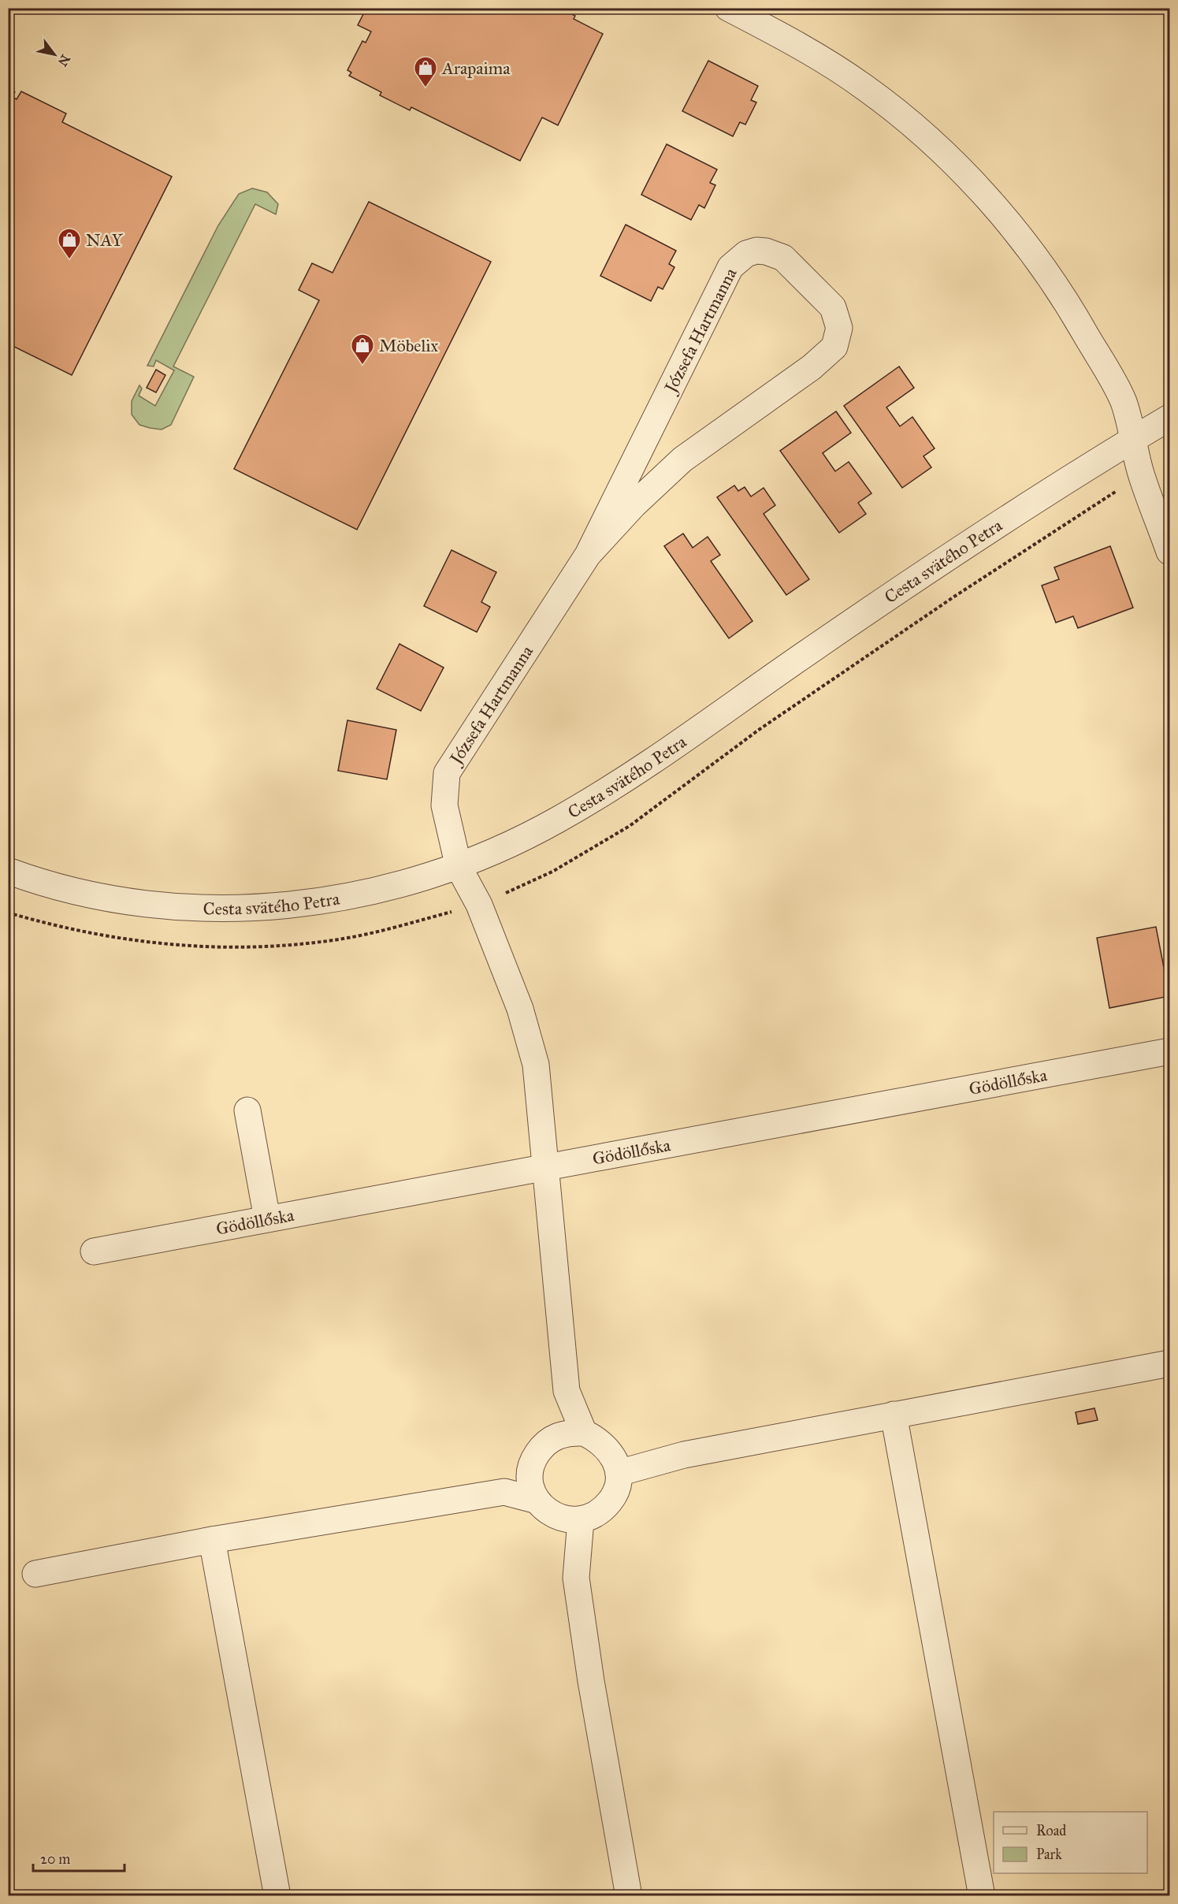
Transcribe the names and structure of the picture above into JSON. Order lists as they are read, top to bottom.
{
  "streets": {
    "street": ["Józsefa Hartmanna", "Cesta svätého Petra", "Gödöllőska"]
  },
  "crossings": [
    ["Józsefa Hartmanna", "Cesta svätého Petra"],
    ["Józsefa Hartmanna", "Gödöllőska"]
  ],
  "places": {
    "shop": ["Arapaima", "NAY", "Möbelix"]
  },
  "legend": ["Road", "Park"],
  "scale_bar": "20 m",
  "north": "bottom right"
}
